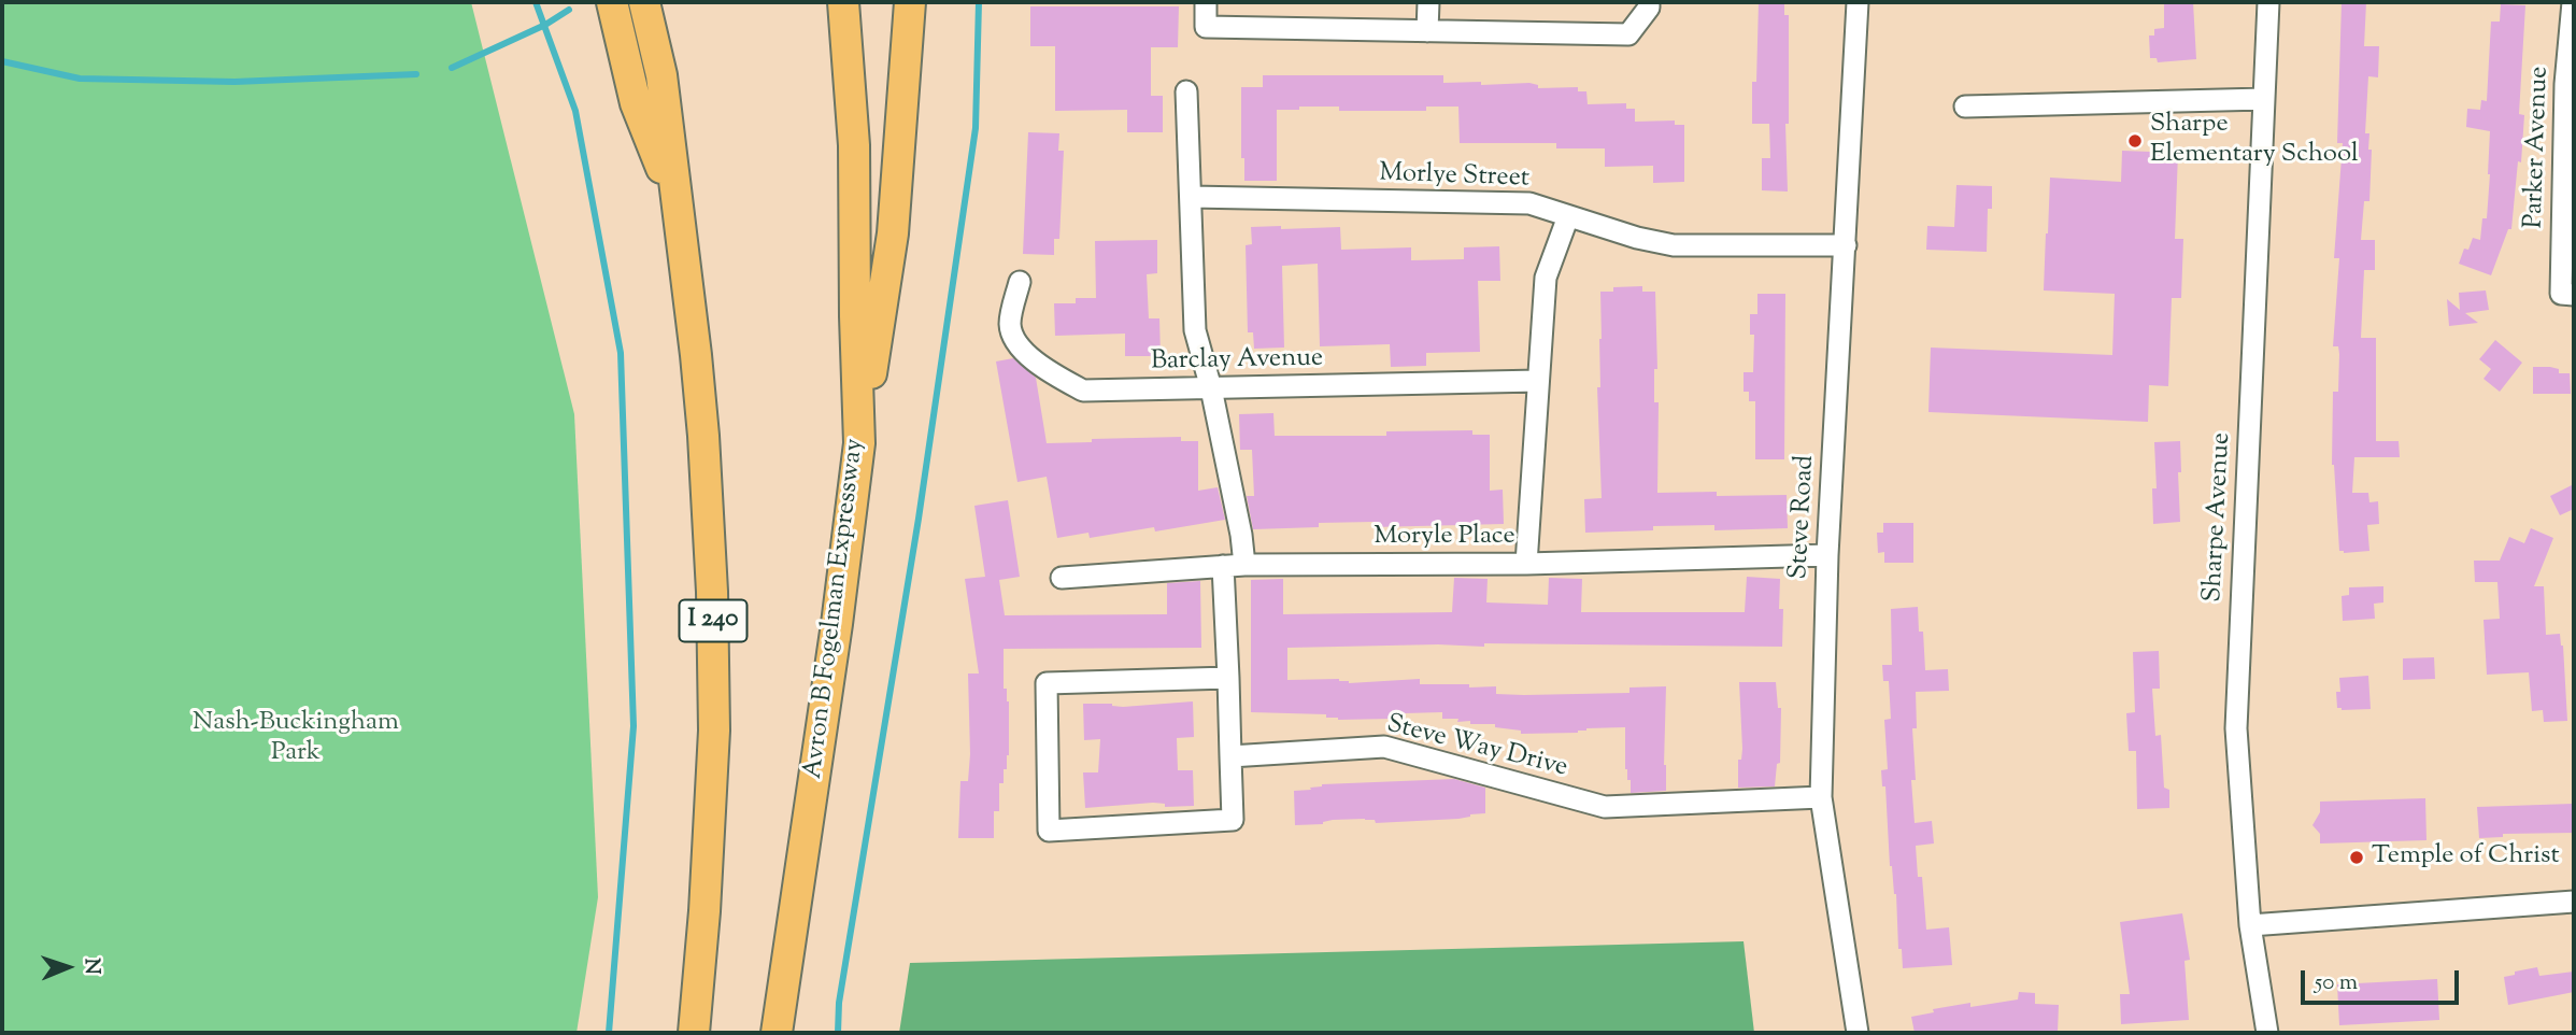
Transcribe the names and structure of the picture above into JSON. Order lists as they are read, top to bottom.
{
  "streets": {
    "highway": ["Avron B Fogelman Expressway", "I 240"],
    "street": [
      "Parker Avenue",
      "Morlye Street",
      "Barclay Avenue",
      "Steve Road",
      "Sharpe Avenue",
      "Moryle Place",
      "Steve Way Drive"
    ]
  },
  "crossings": [
    ["Morlye Street", "Steve Road"],
    ["Steve Road", "Moryle Place"],
    ["Steve Road", "Steve Way Drive"]
  ],
  "parks": ["Nash-Buckingham Park"],
  "places": ["Sharpe Elementary School", "Temple of Christ"],
  "scale_bar": "50 m",
  "north": "right"
}
